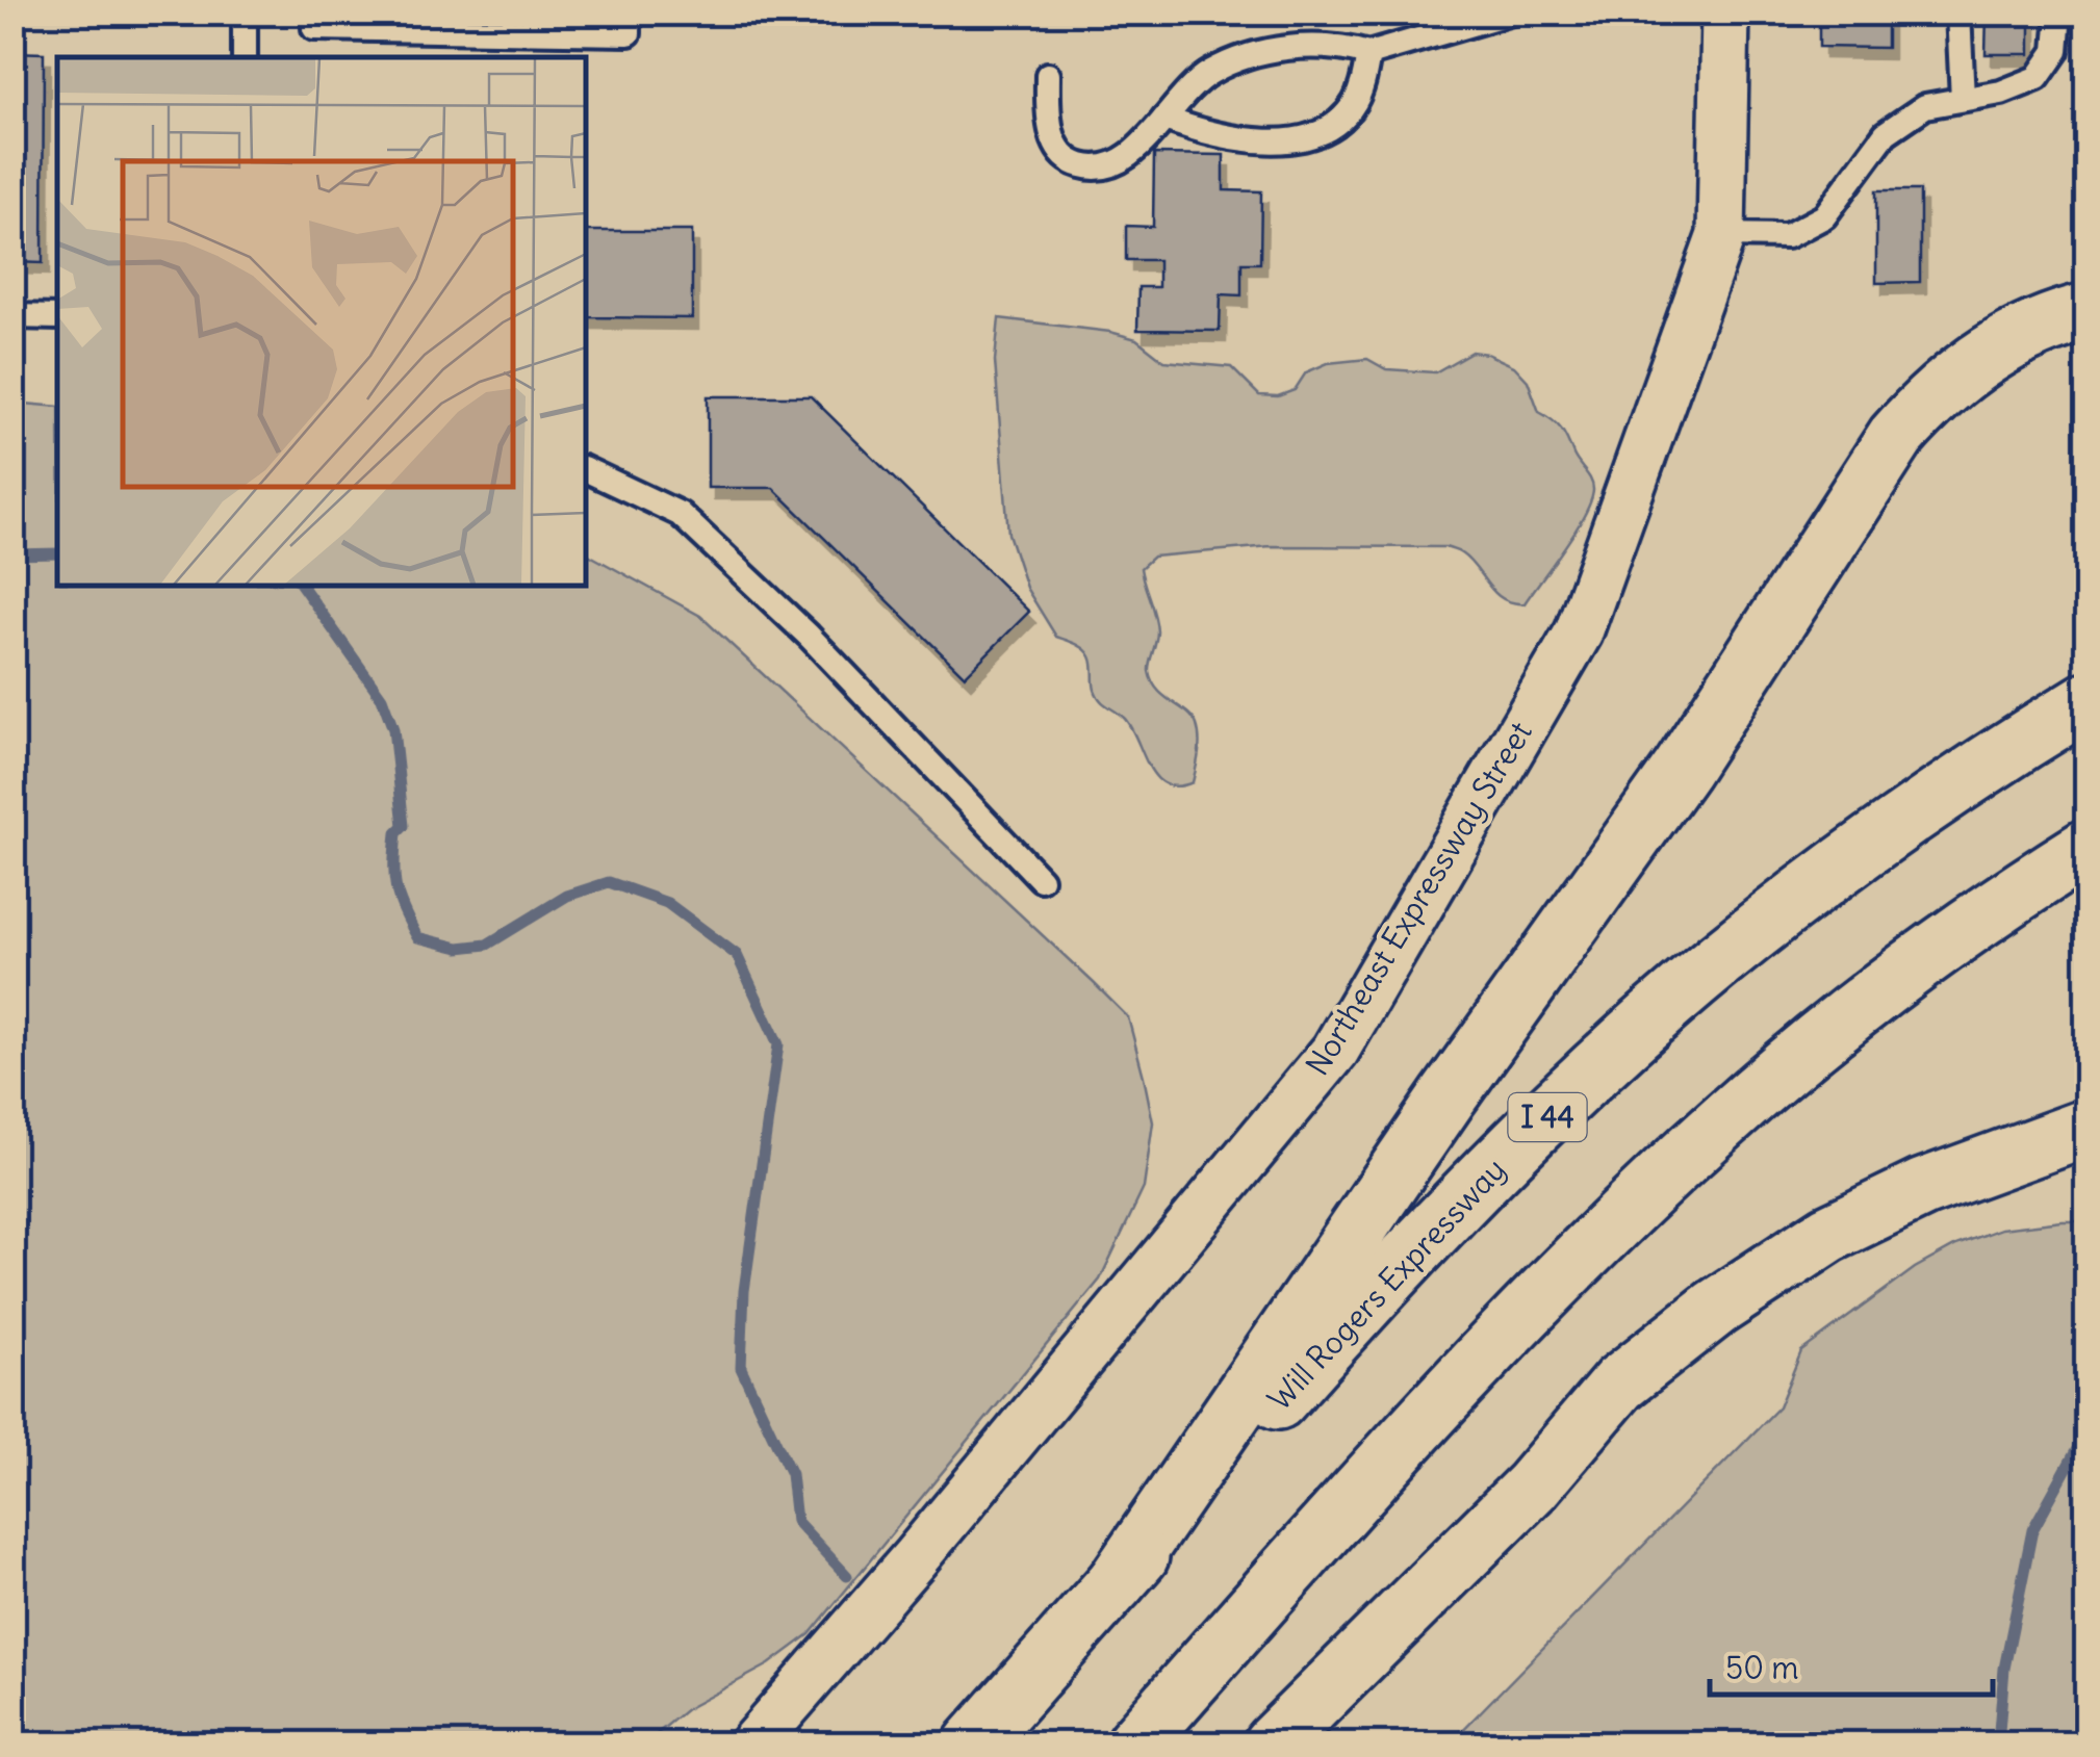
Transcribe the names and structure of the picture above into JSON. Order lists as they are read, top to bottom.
{
  "streets": {
    "highway": ["I 44", "Will Rogers Expressway"],
    "street": ["Northeast Expressway Street"]
  },
  "scale_bar": "50 m"
}
